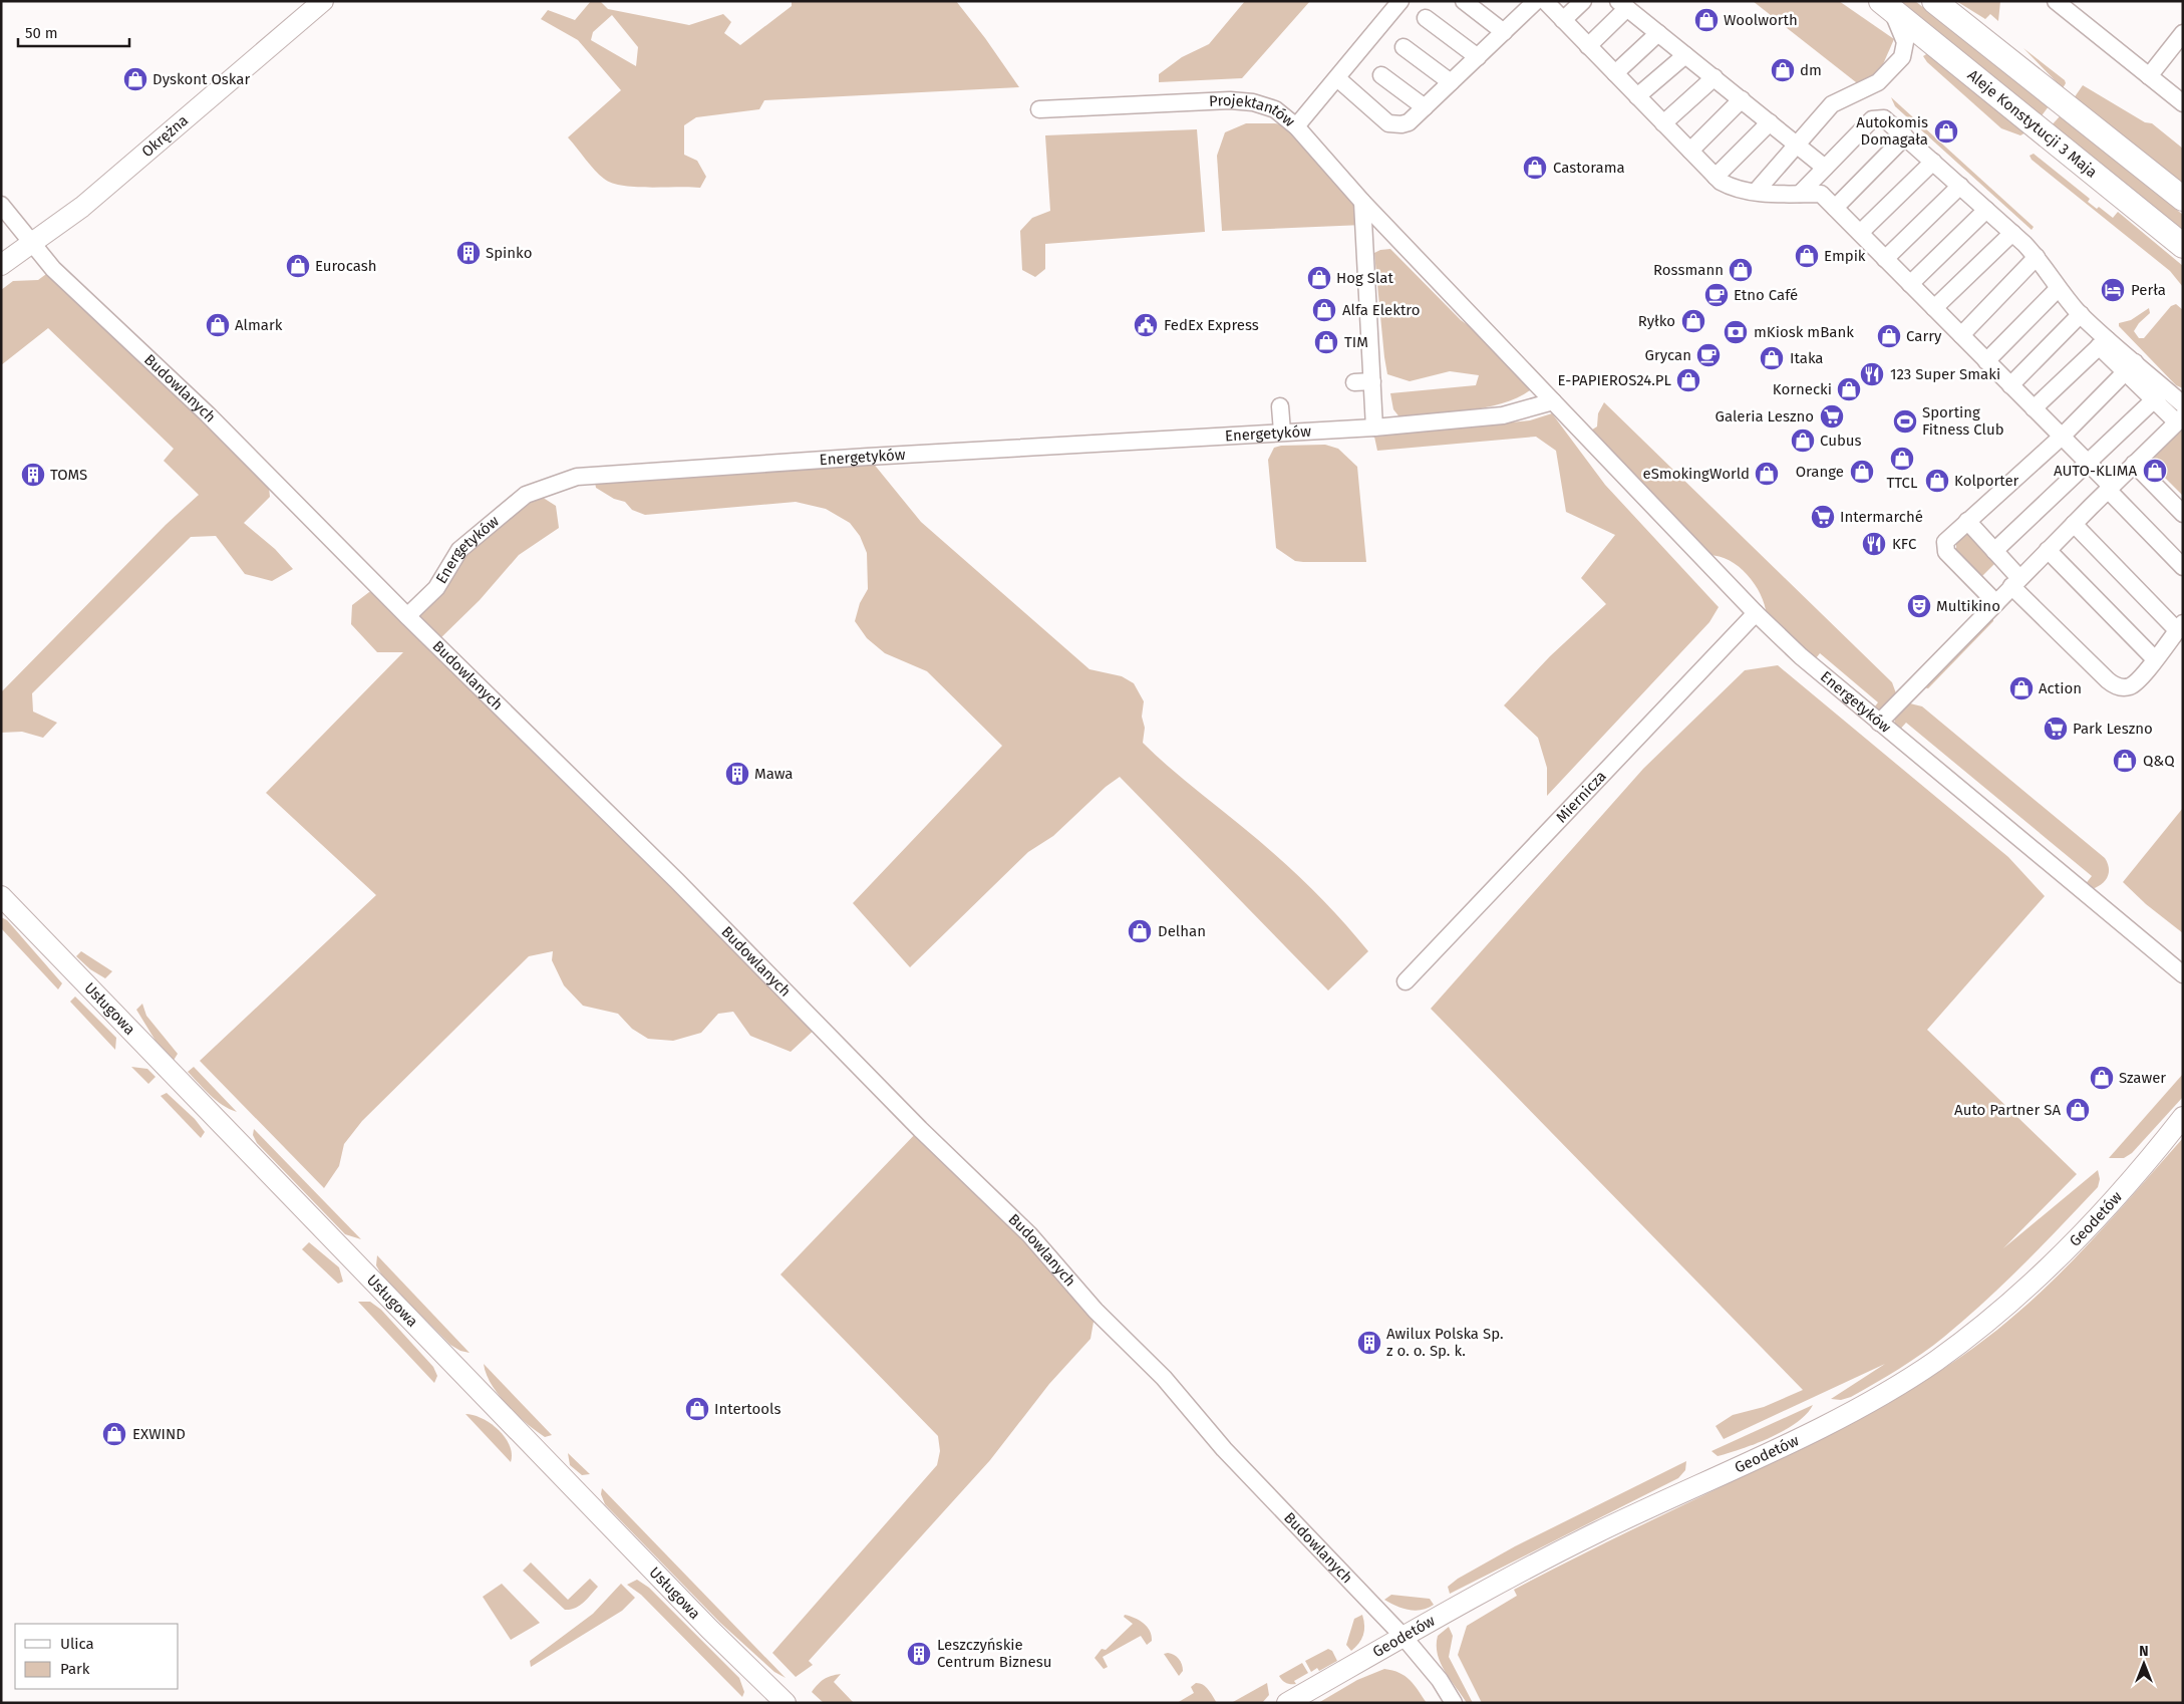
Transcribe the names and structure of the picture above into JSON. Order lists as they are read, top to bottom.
{
  "streets": {
    "main road": ["Aleje Konstytucji 3 Maja"],
    "street": [
      "Projektantów",
      "Okrężna",
      "Budowlanych",
      "Energetyków",
      "Miernicza",
      "Usługowa",
      "Geodetów"
    ]
  },
  "crossings": [
    ["Projektantów", "Energetyków"],
    ["Okrężna", "Budowlanych"],
    ["Budowlanych", "Energetyków"],
    ["Budowlanych", "Geodetów"],
    ["Energetyków", "Miernicza"]
  ],
  "places": {
    "shop": [
      "Woolworth",
      "dm",
      "Dyskont Oskar",
      "Autokomis Domagała",
      "Castorama",
      "Empik",
      "Eurocash",
      "Rossmann",
      "Hog Slat",
      "Alfa Elektro",
      "Ryłko",
      "Almark",
      "Carry",
      "TIM",
      "Itaka",
      "E-PAPIEROS24.PL",
      "Kornecki",
      "Cubus",
      "TTCL",
      "AUTO-KLIMA",
      "Orange",
      "eSmokingWorld",
      "Kolporter",
      "Action",
      "Q&Q",
      "Delhan",
      "Szawer",
      "Auto Partner SA",
      "Intertools",
      "EXWIND"
    ],
    "building": [
      "Spinko",
      "TOMS",
      "Mawa",
      "Awilux Polska Sp. z o. o. Sp. k.",
      "Leszczyńskie Centrum Biznesu"
    ],
    "hotel": ["Perła"],
    "cafe": ["Etno Café", "Grycan"],
    "public building": ["FedEx Express"],
    "bank": ["mKiosk mBank"],
    "restaurant": ["123 Super Smaki", "KFC"],
    "supermarket": ["Galeria Leszno", "Intermarché", "Park Leszno"],
    "sports": ["Sporting Fitness Club"],
    "theatre": ["Multikino"]
  },
  "legend": ["Ulica", "Park"],
  "scale_bar": "50 m",
  "north": "top"
}
